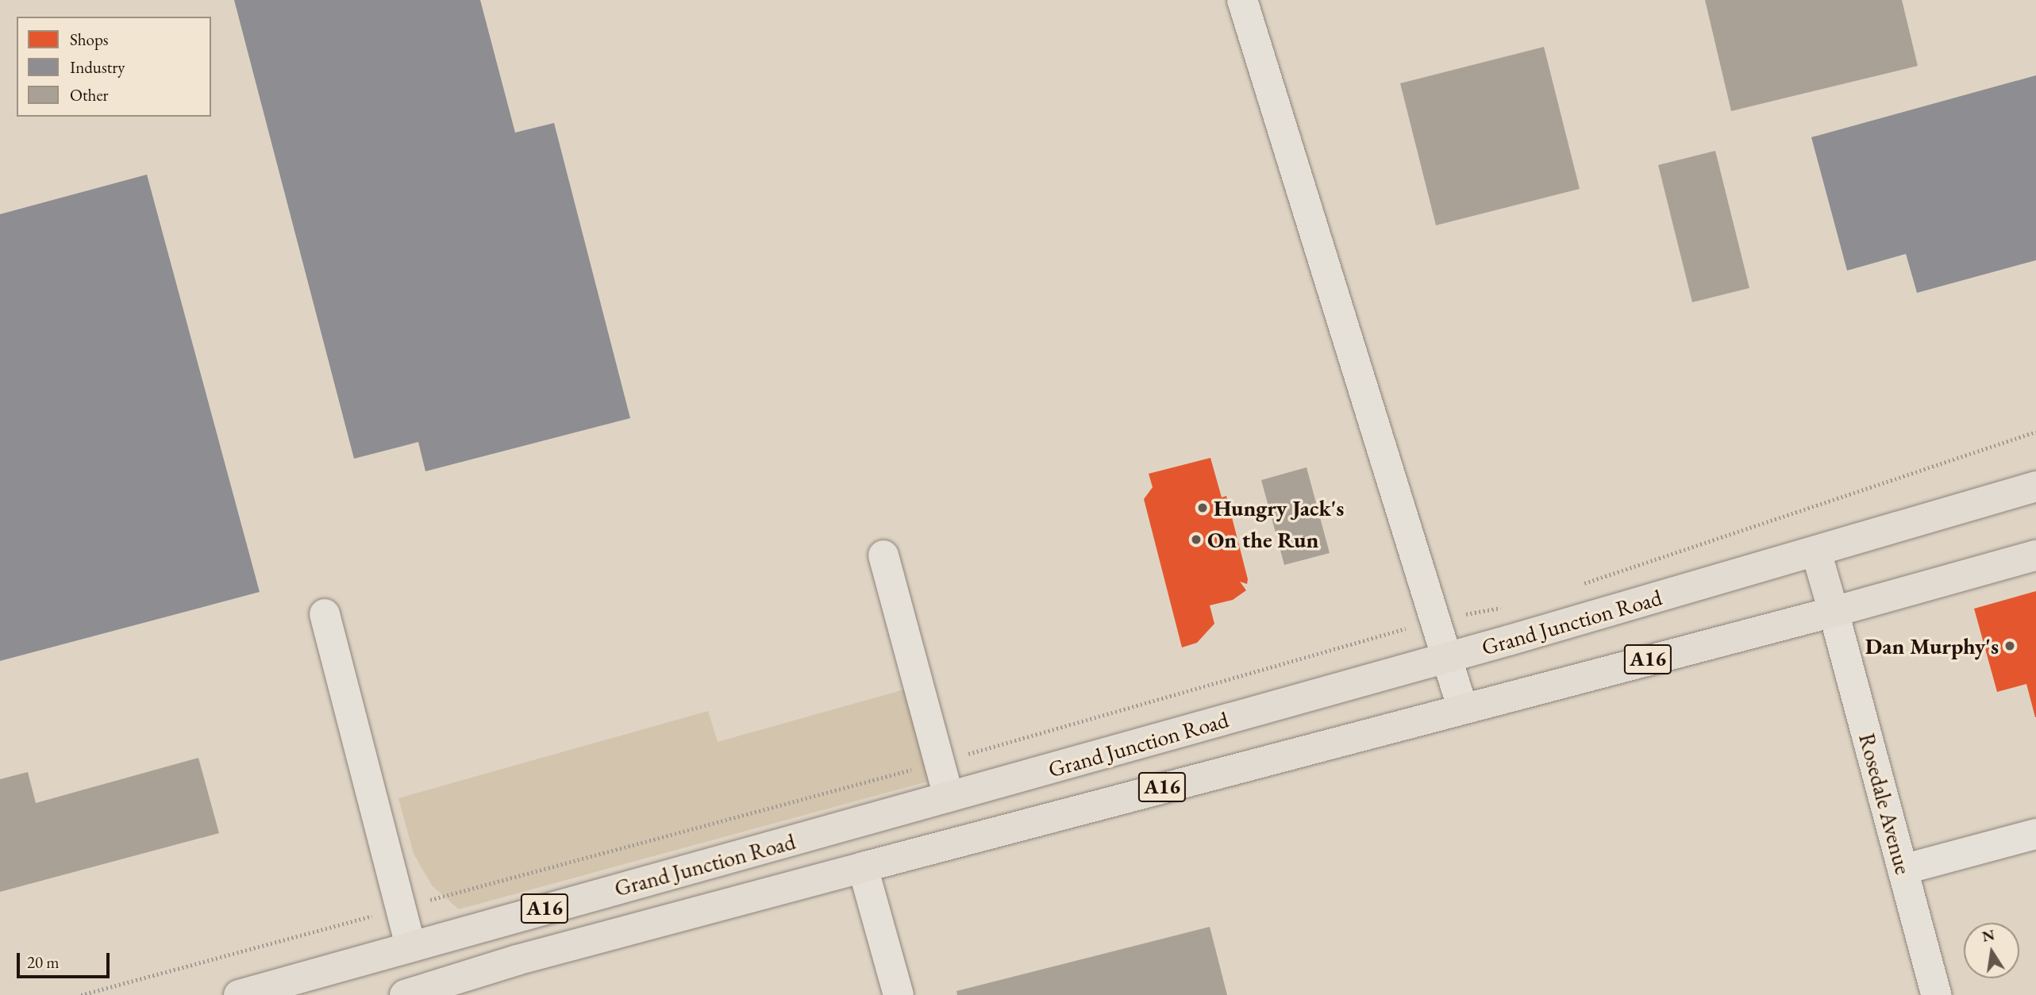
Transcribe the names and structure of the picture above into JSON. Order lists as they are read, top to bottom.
{
  "streets": {
    "highway": ["Grand Junction Road", "A16"],
    "street": ["Rosedale Avenue"]
  },
  "crossings": [
    ["Grand Junction Road", "Rosedale Avenue"]
  ],
  "places": ["Hungry Jack's", "On the Run", "Dan Murphy's"],
  "legend": ["Shops", "Industry", "Other"],
  "scale_bar": "20 m",
  "north": "top"
}
